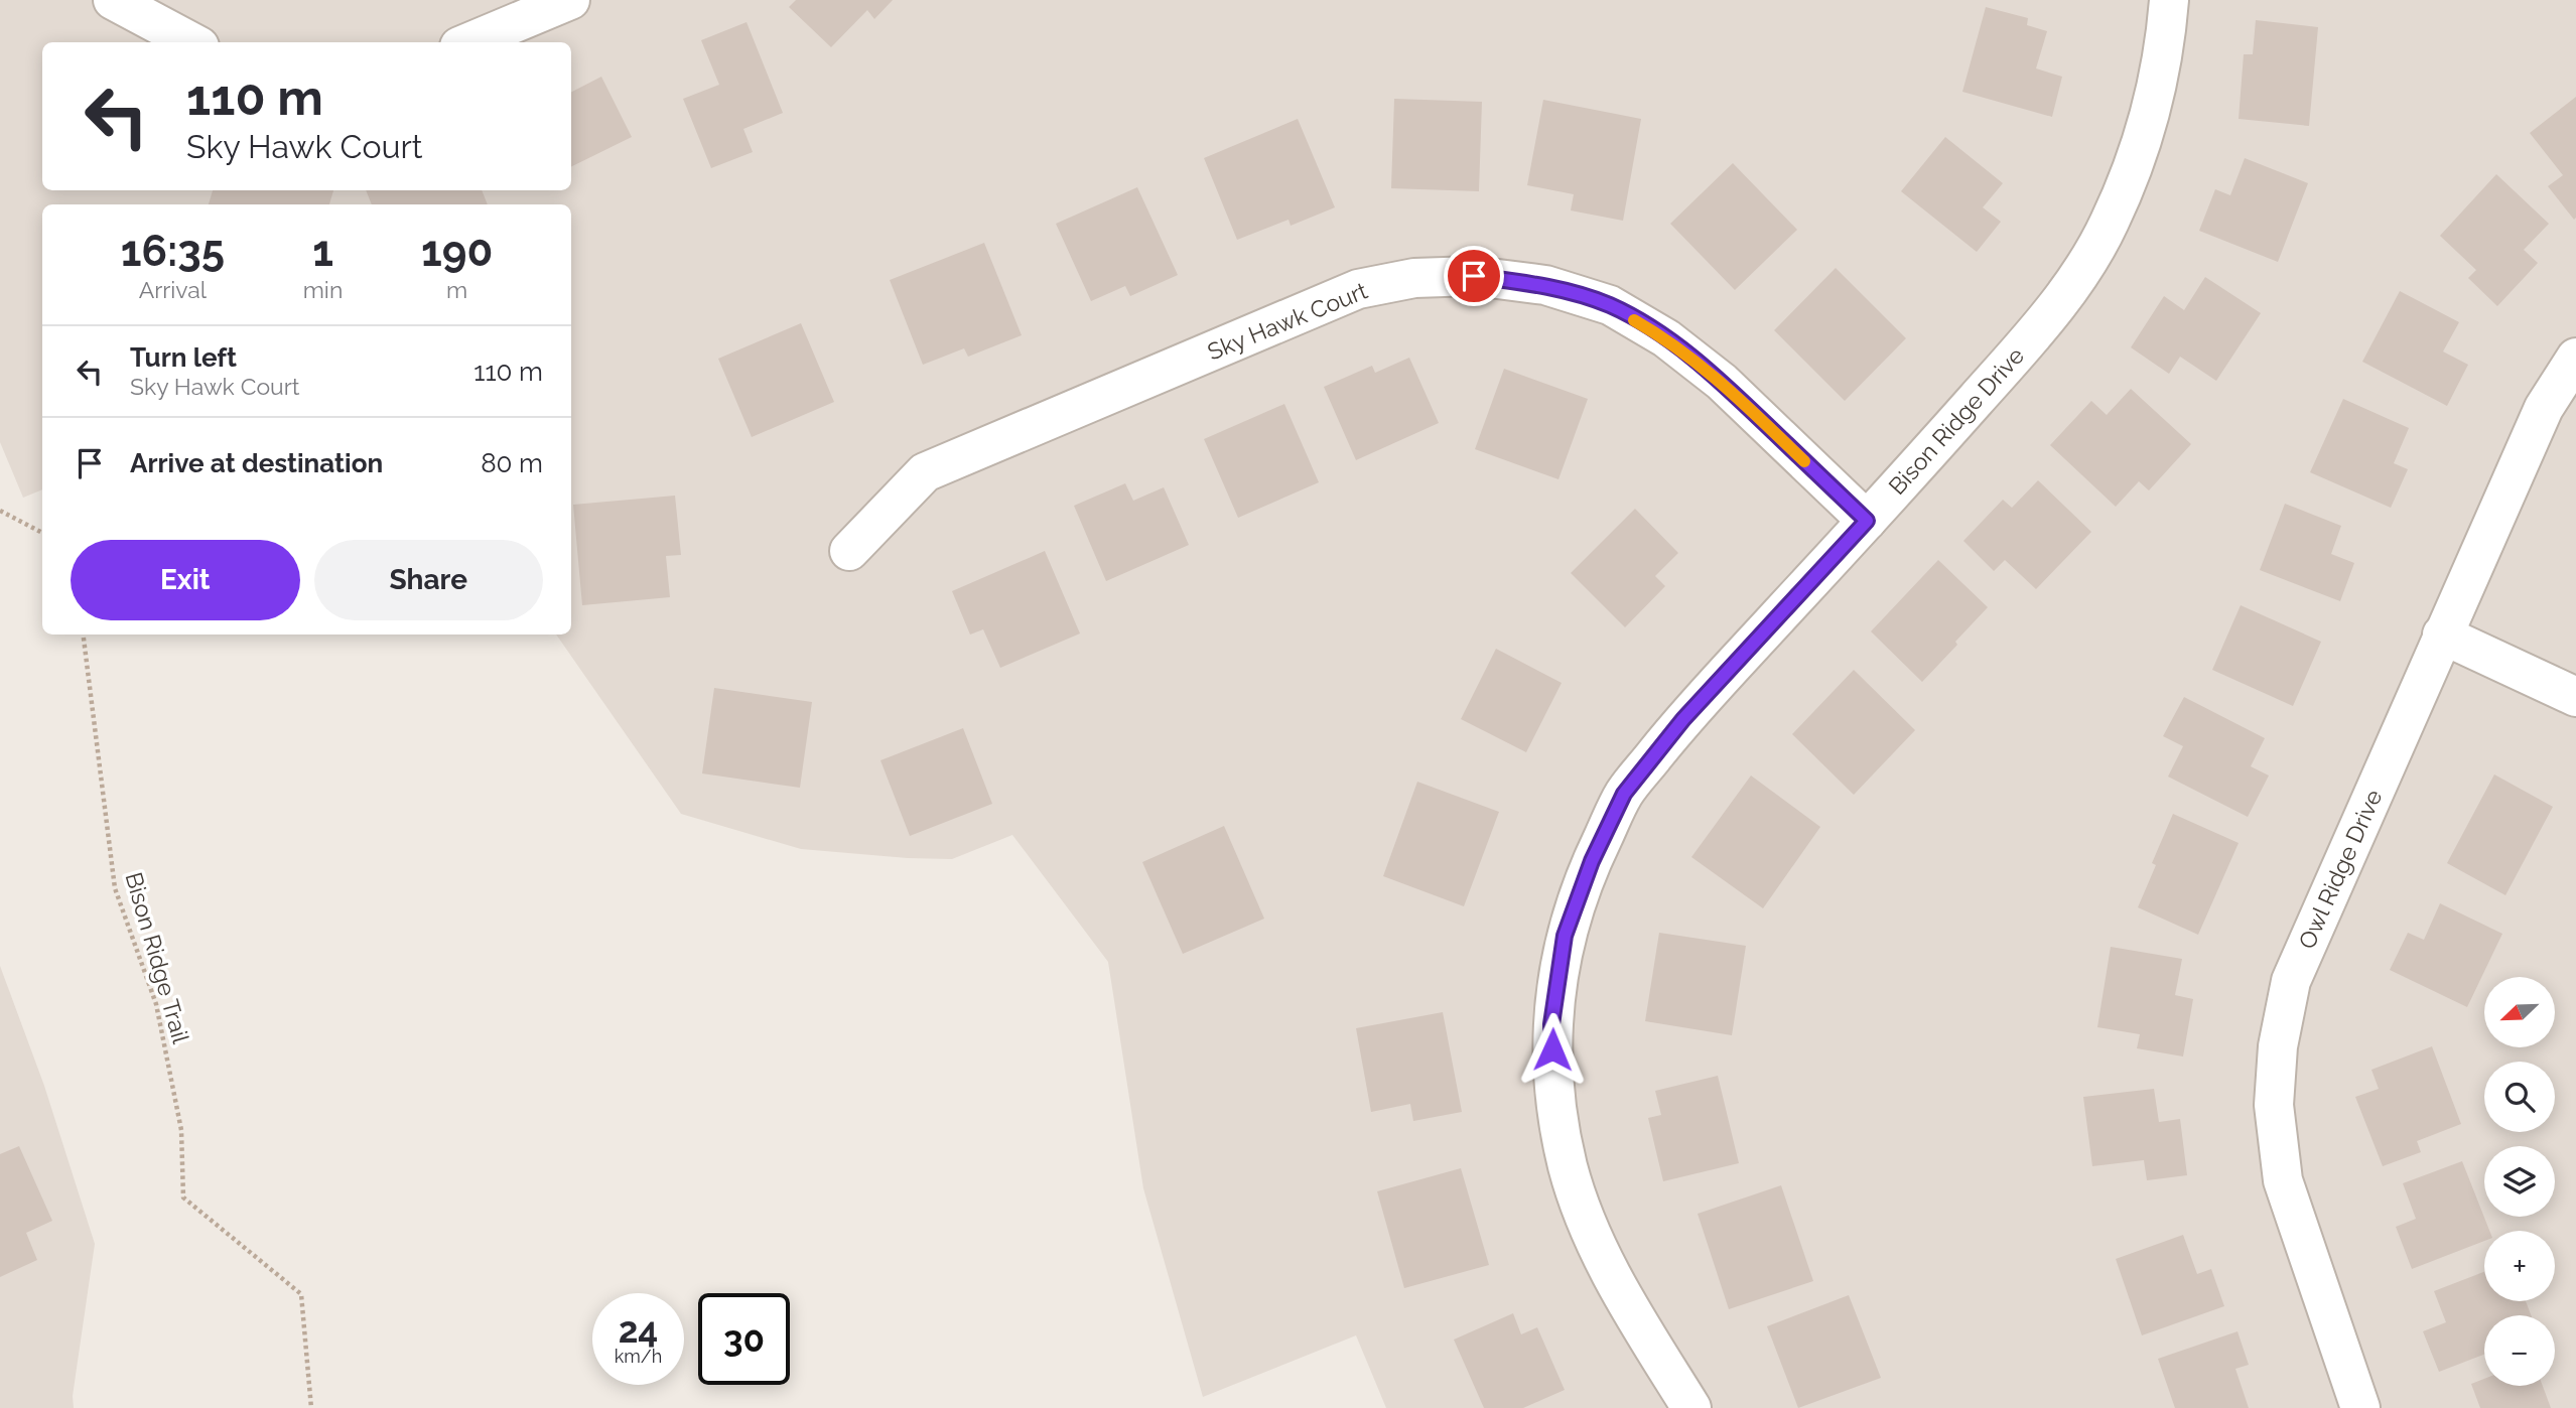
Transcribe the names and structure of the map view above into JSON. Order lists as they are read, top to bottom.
{
  "streets": {
    "street": ["Sky Hawk Court", "Bison Ridge Drive", "Owl Ridge Drive"],
    "path": ["Bison Ridge Trail"]
  },
  "crossings": [
    ["Sky Hawk Court", "Bison Ridge Drive"]
  ],
  "north": "bottom left",
  "page": {
    "turn": ["110 m", "Sky Hawk Court"],
    "eta": [
      "16:35",
      "Arrival",
      "1",
      "min",
      "190",
      "m"
    ],
    "list": [
      {
        "name": "Turn left",
        "note": "Sky Hawk Court",
        "value": "110 m"
      },
      {
        "name": "Arrive at destination",
        "value": "80 m"
      }
    ],
    "buttons": ["Exit", "Share"],
    "map_buttons": ["+", "−"],
    "speed": "24 km/h",
    "limit": "30"
  }
}
